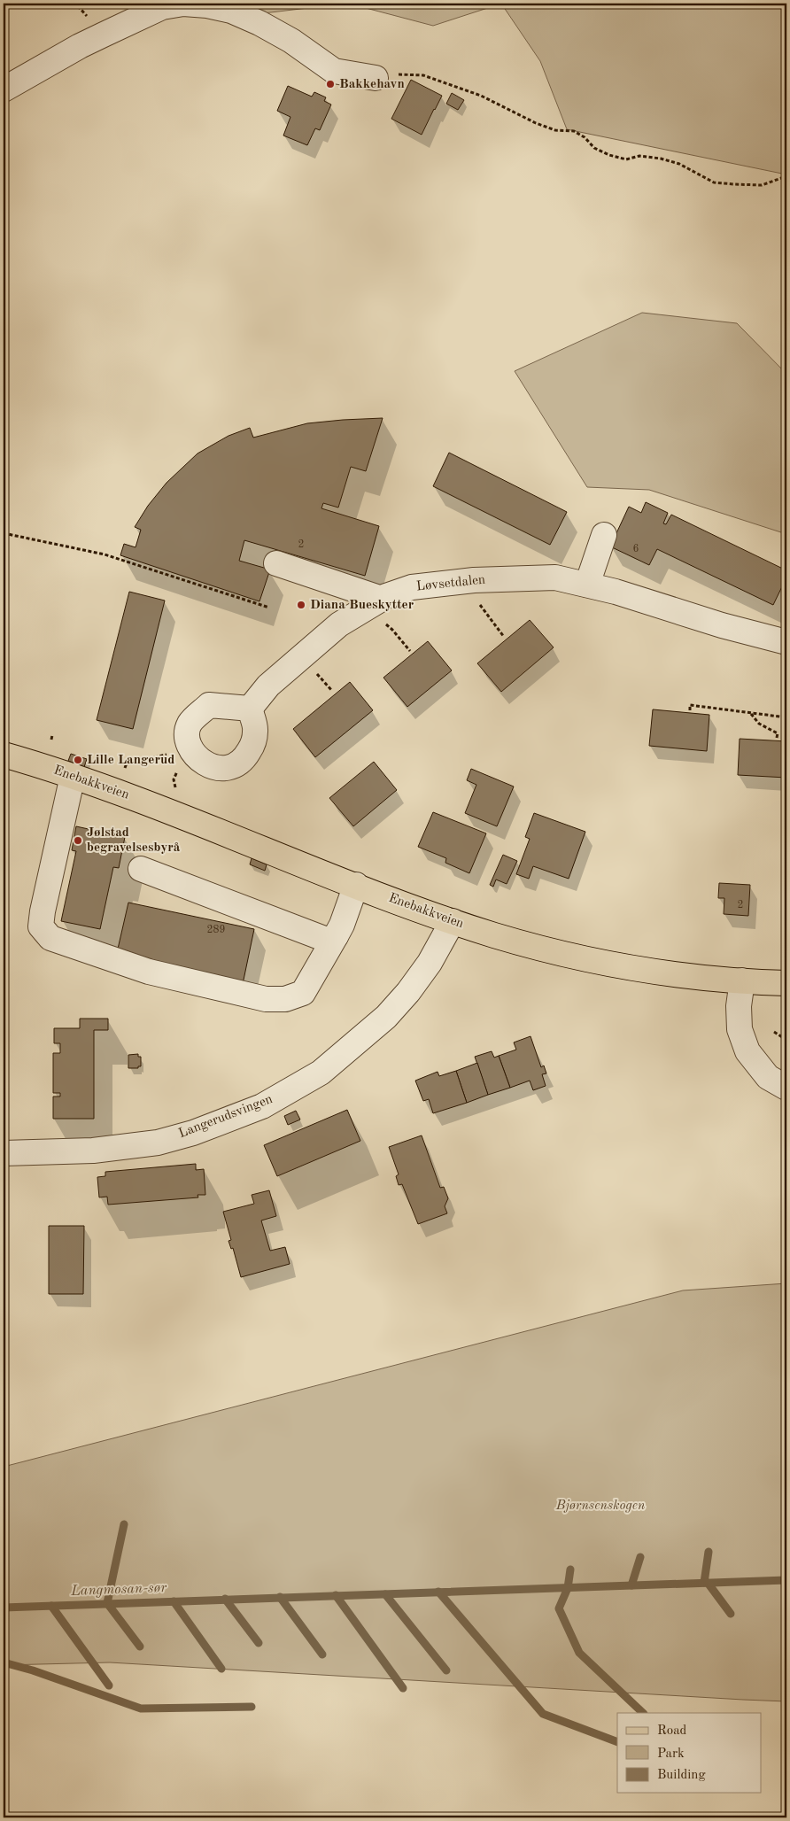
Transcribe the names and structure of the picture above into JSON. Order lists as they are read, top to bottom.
{
  "streets": {
    "main road": ["Enebakkveien"],
    "street": ["Løvsetdalen", "Langerudsvingen"]
  },
  "crossings": [
    ["Enebakkveien", "Langerudsvingen"]
  ],
  "water": ["Langmosan-sør"],
  "parks": ["Bjørnsenskogen"],
  "places": [
    "Bakkehavn",
    "Diana Bueskytter",
    "Lille Langerud",
    "Jølstad begravelsesbyrå"
  ],
  "house_numbers": [
    "2",
    "6",
    "2",
    "289"
  ],
  "legend": ["Road", "Park", "Building"]
}
